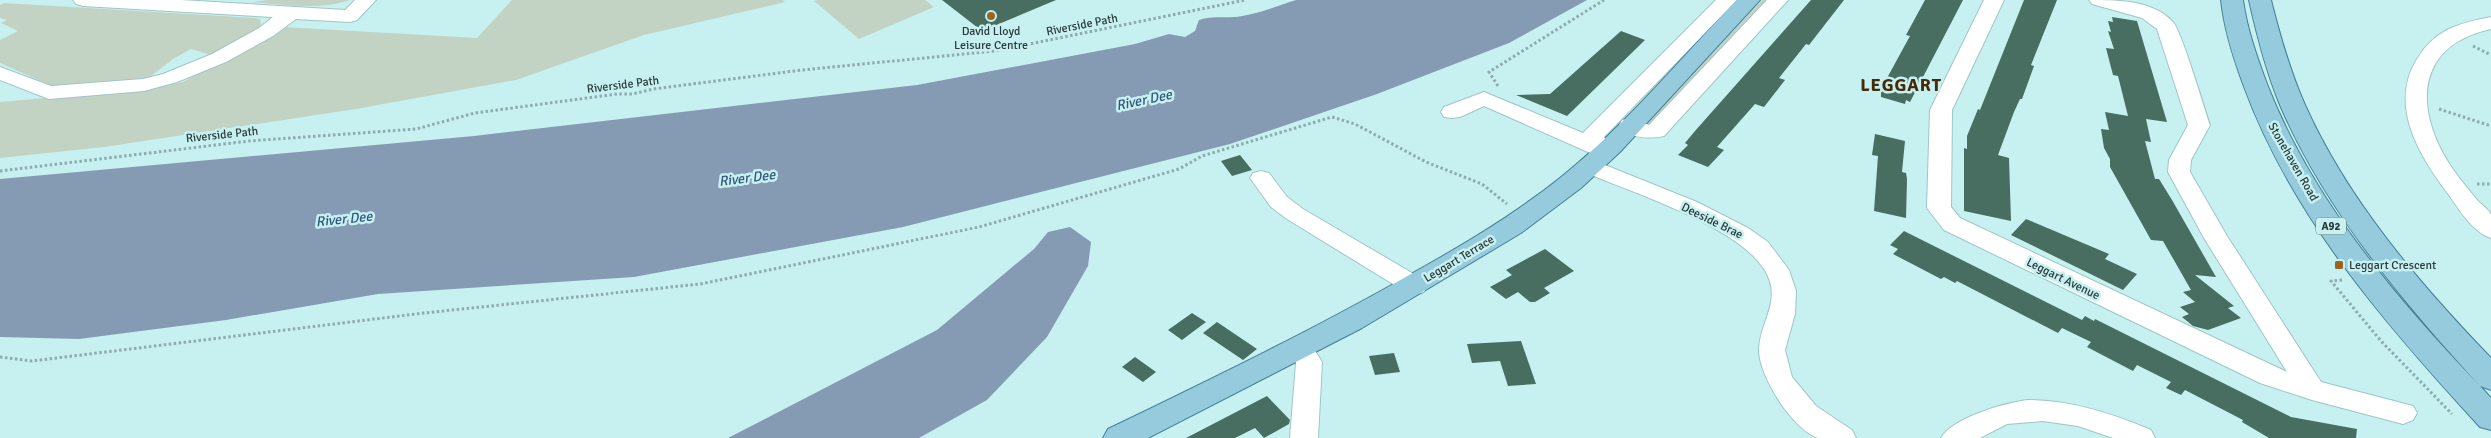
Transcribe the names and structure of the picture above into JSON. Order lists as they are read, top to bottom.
{
  "streets": {
    "main road": ["Stonehaven Road", "A92", "Leggart Terrace"],
    "street": ["Deeside Brae", "Leggart Avenue"],
    "path": ["Riverside Path"]
  },
  "crossings": [
    ["Deeside Brae", "Leggart Terrace"]
  ],
  "districts": ["LEGGART"],
  "water": ["River Dee"],
  "places": {
    "other": ["David Lloyd Leisure Centre"],
    "transit": ["Leggart Crescent"]
  }
}
